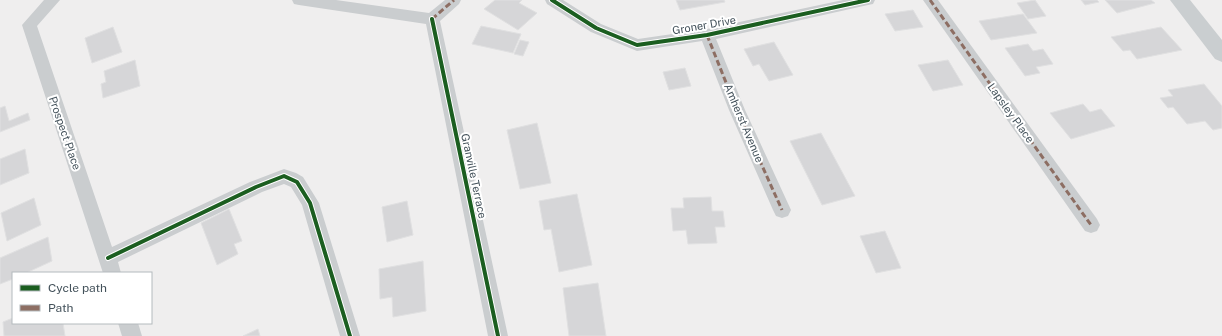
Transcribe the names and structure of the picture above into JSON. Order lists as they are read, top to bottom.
{
  "streets": {
    "street": [
      "Groner Drive",
      "Lapsley Place",
      "Amherst Avenue",
      "Prospect Place",
      "Granville Terrace"
    ]
  },
  "crossings": [
    ["Groner Drive", "Amherst Avenue"]
  ],
  "legend": ["Cycle path", "Path"]
}
